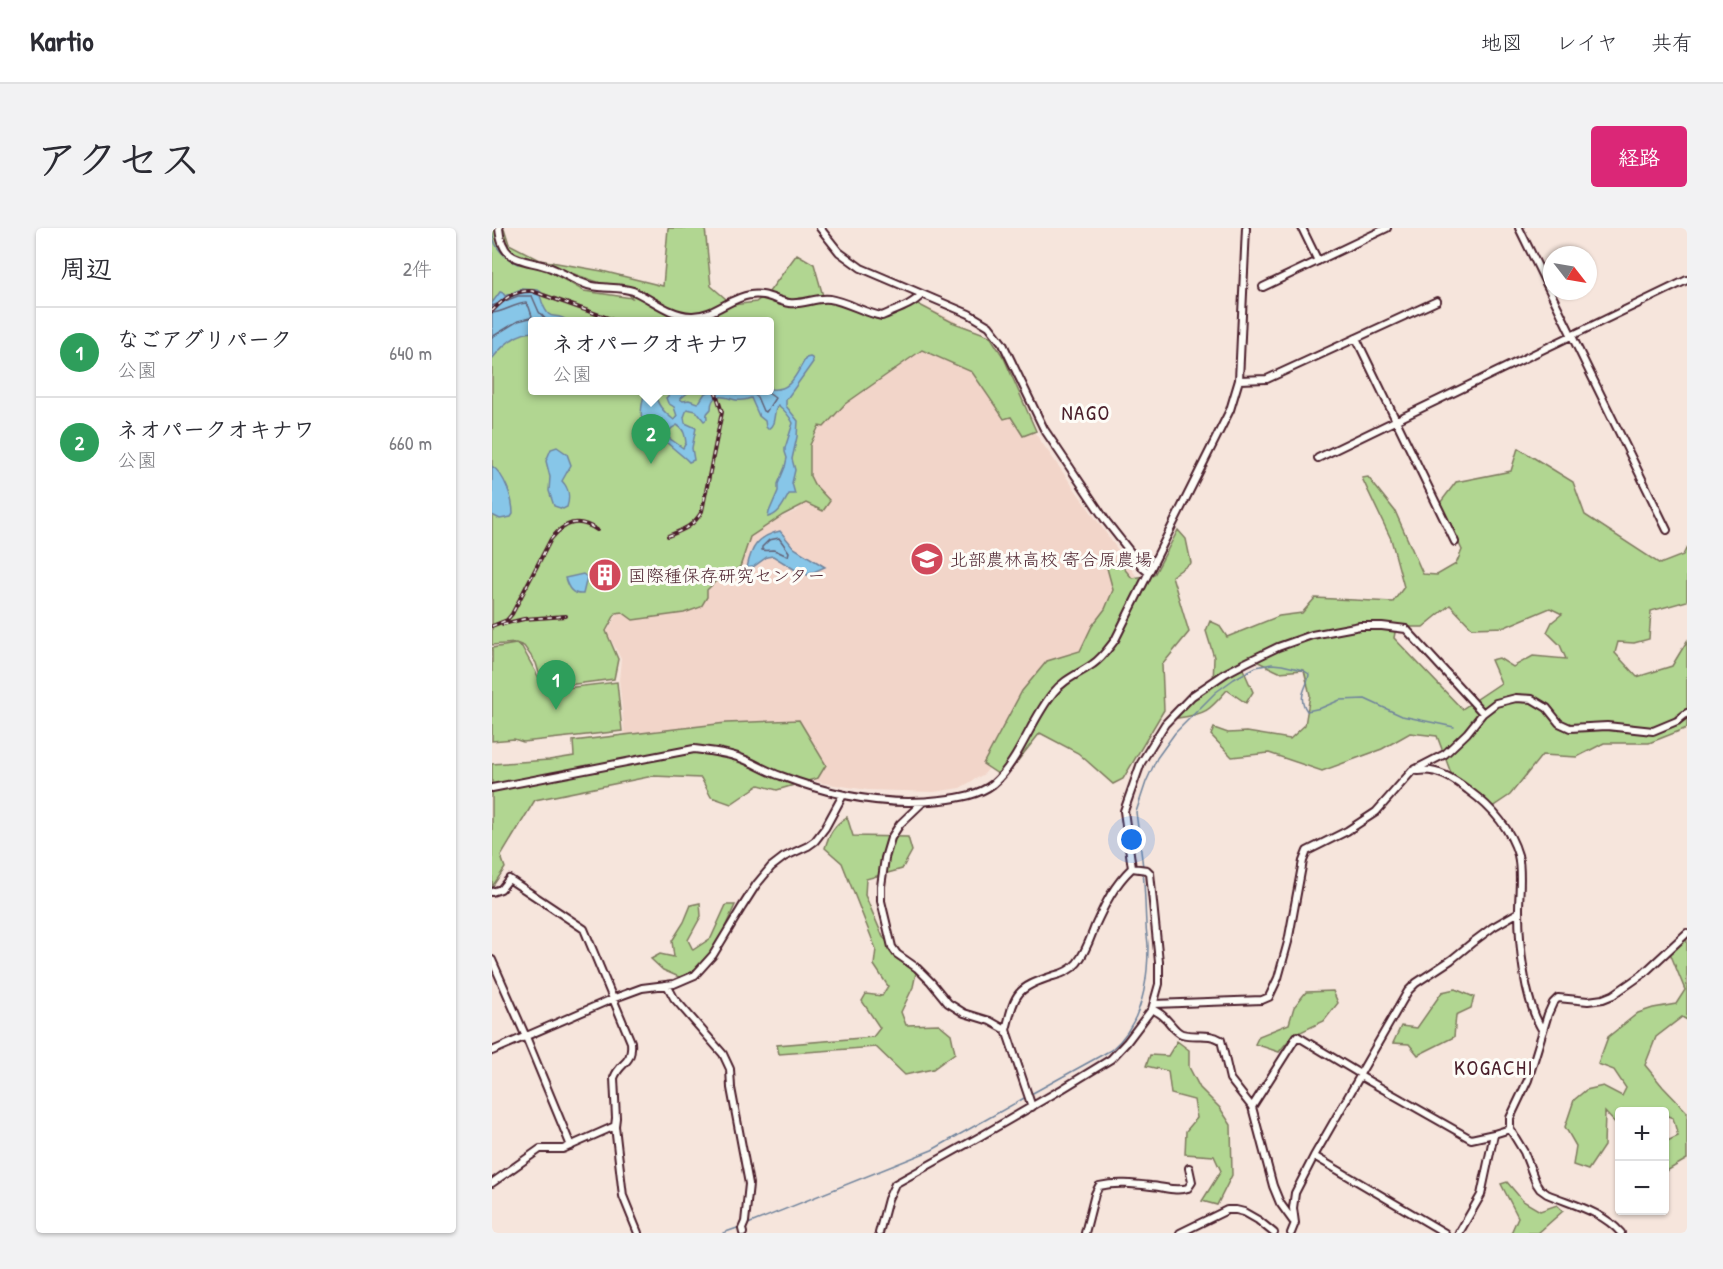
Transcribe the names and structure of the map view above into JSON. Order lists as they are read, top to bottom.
{
  "districts": ["NAGO", "KOGACHI"],
  "places": {
    "school or university": ["北部農林高校 寄合原農場"],
    "building": ["国際種保存研究センター"]
  },
  "north": "bottom right",
  "page": {
    "header": "Kartio",
    "nav": ["地図", "レイヤ", "共有"],
    "title": "アクセス",
    "buttons": "経路",
    "heading": ["周辺", "2件"],
    "list": [
      {
        "mark": "1",
        "name": "なごアグリパーク",
        "note": "公園",
        "value": "640 m"
      },
      {
        "mark": "2",
        "name": "ネオパークオキナワ",
        "note": "公園",
        "value": "660 m"
      }
    ],
    "popup": ["ネオパークオキナワ", "公園"],
    "pins": ["2", "1"],
    "map_buttons": ["+", "−"]
  }
}
